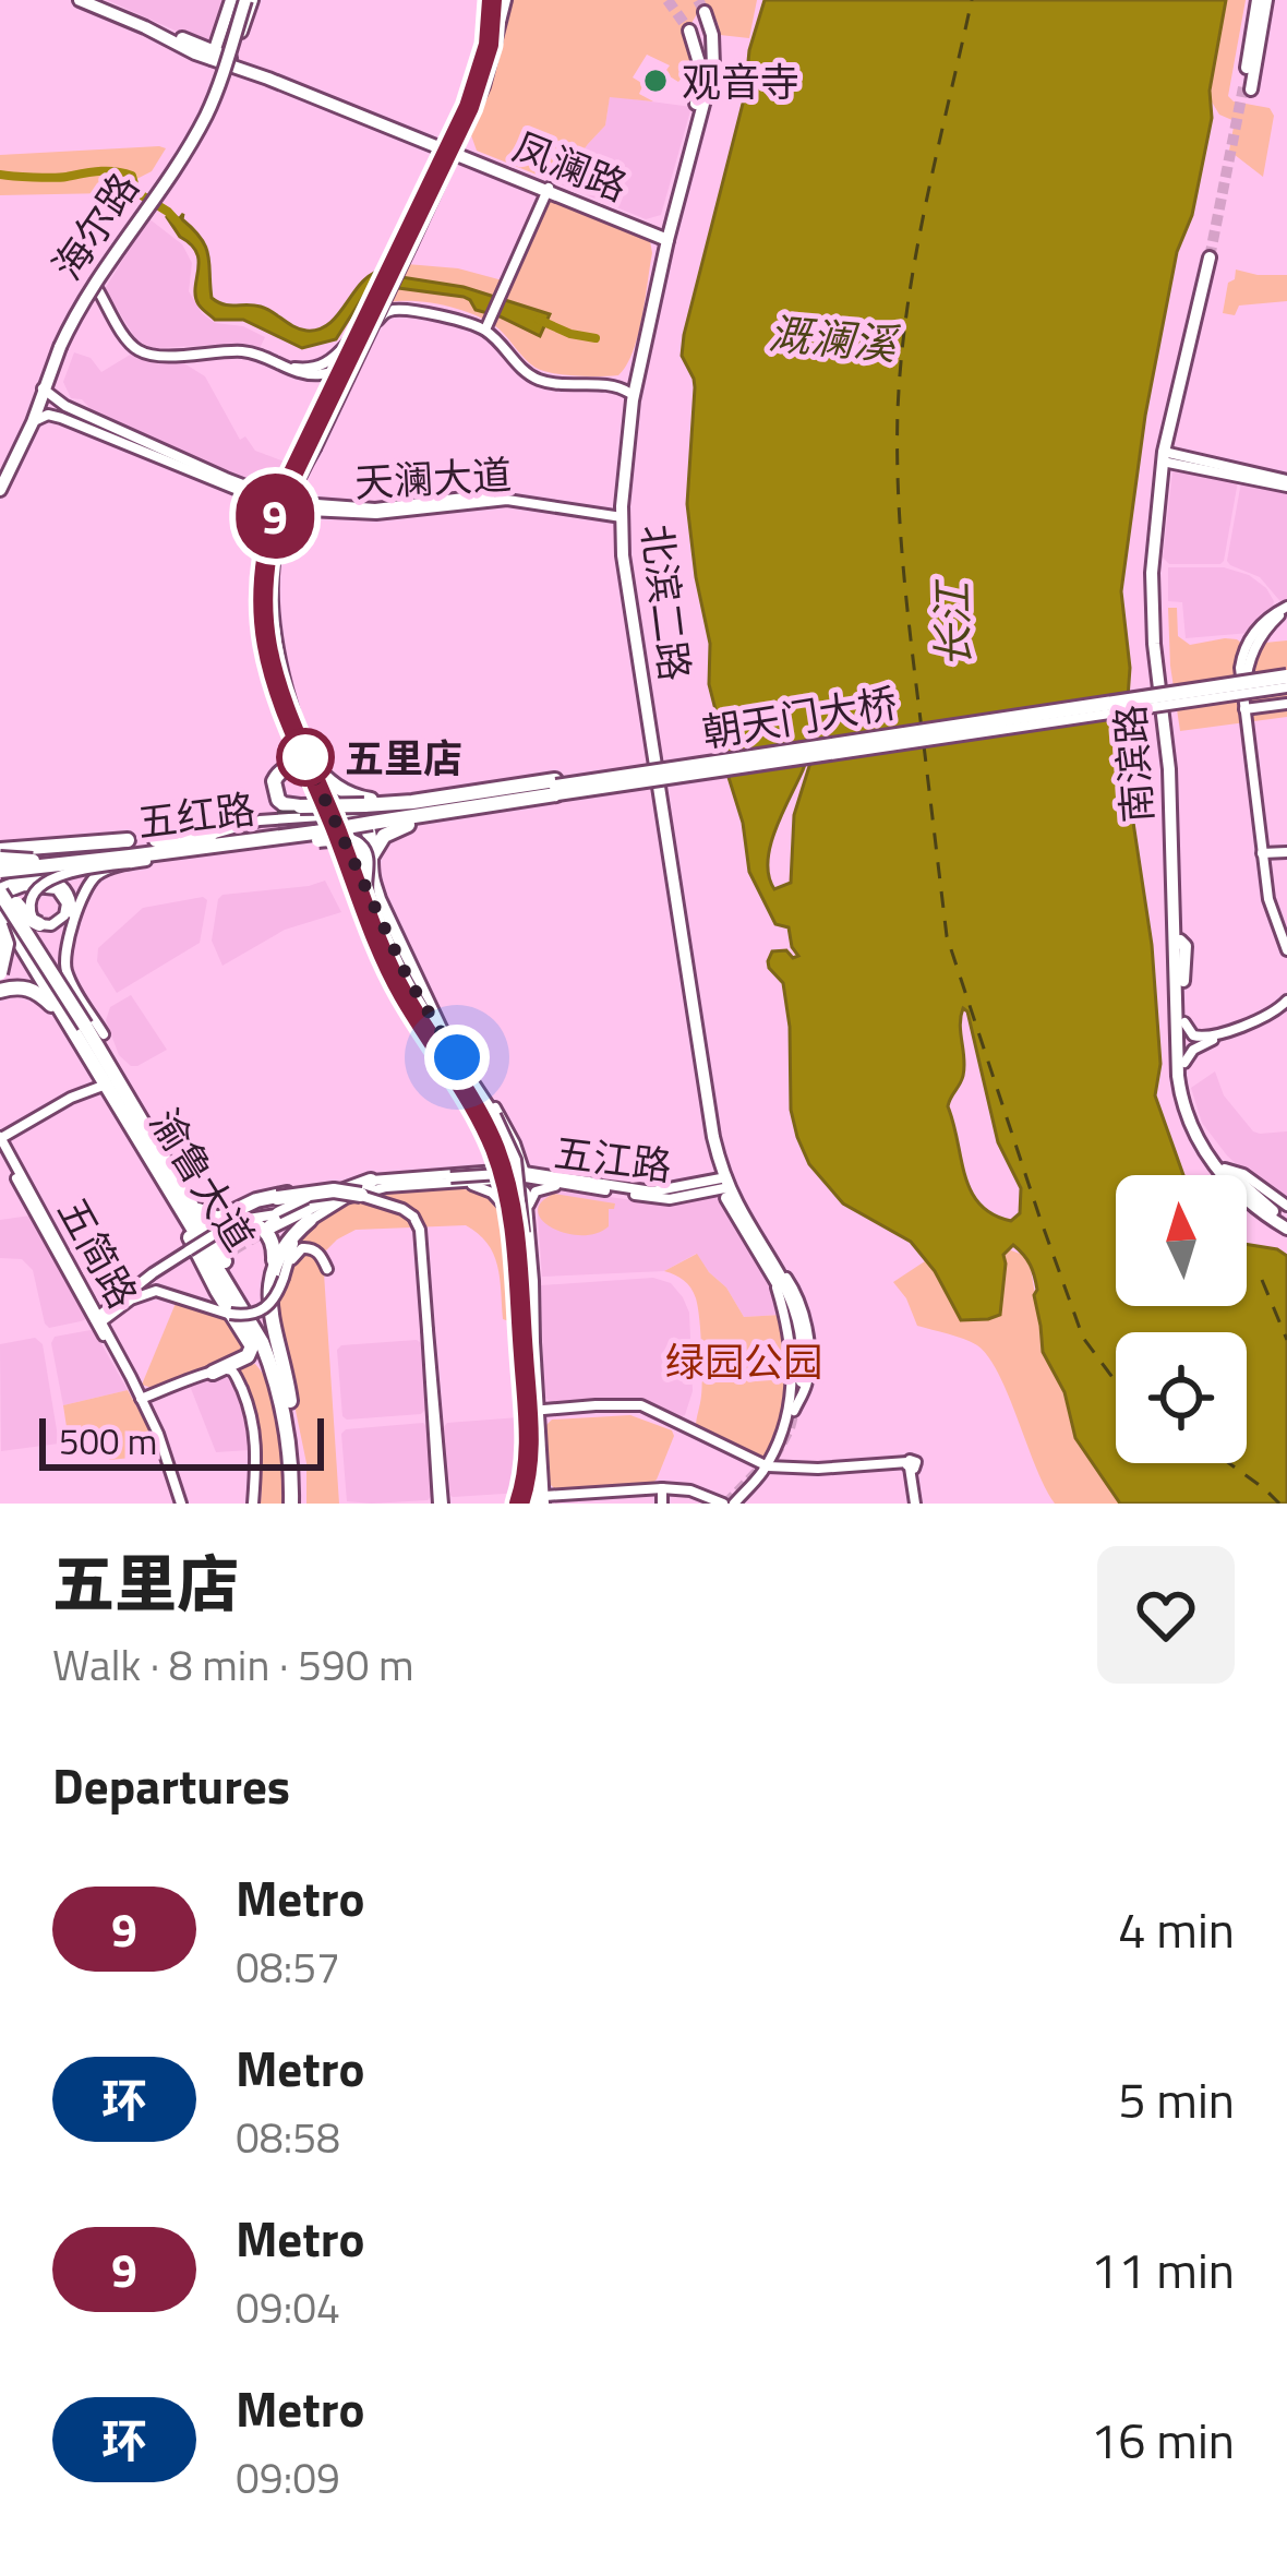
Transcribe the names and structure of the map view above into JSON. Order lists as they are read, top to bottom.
{
  "streets": {
    "highway": ["朝天门大桥", "五红路", "渝鲁大道"],
    "main road": [
      "凤澜路",
      "海尔路",
      "天澜大道",
      "北滨二路",
      "南滨路",
      "五江路",
      "五简路"
    ]
  },
  "crossings": [
    ["凤澜路", "北滨二路"],
    ["海尔路", "天澜大道"],
    ["天澜大道", "北滨二路"],
    ["北滨二路", "五江路"],
    ["朝天门大桥", "五红路"]
  ],
  "water": ["溉澜溪", "长江"],
  "parks": ["绿园公园"],
  "places": ["观音寺", "五里店"],
  "lines": ["metro line 9"],
  "scale_bar": "500 m",
  "north": "top",
  "page": {
    "on_map": "9",
    "scale": "500 m",
    "heading": [
      ["五里店", "Walk · 8 min · 590 m"],
      "Departures"
    ],
    "list": [
      {
        "mark": "9",
        "name": "Metro",
        "note": "08:57",
        "value": "4 min"
      },
      {
        "mark": "环",
        "name": "Metro",
        "note": "08:58",
        "value": "5 min"
      },
      {
        "mark": "9",
        "name": "Metro",
        "note": "09:04",
        "value": "11 min"
      },
      {
        "mark": "环",
        "name": "Metro",
        "note": "09:09",
        "value": "16 min"
      }
    ]
  }
}
